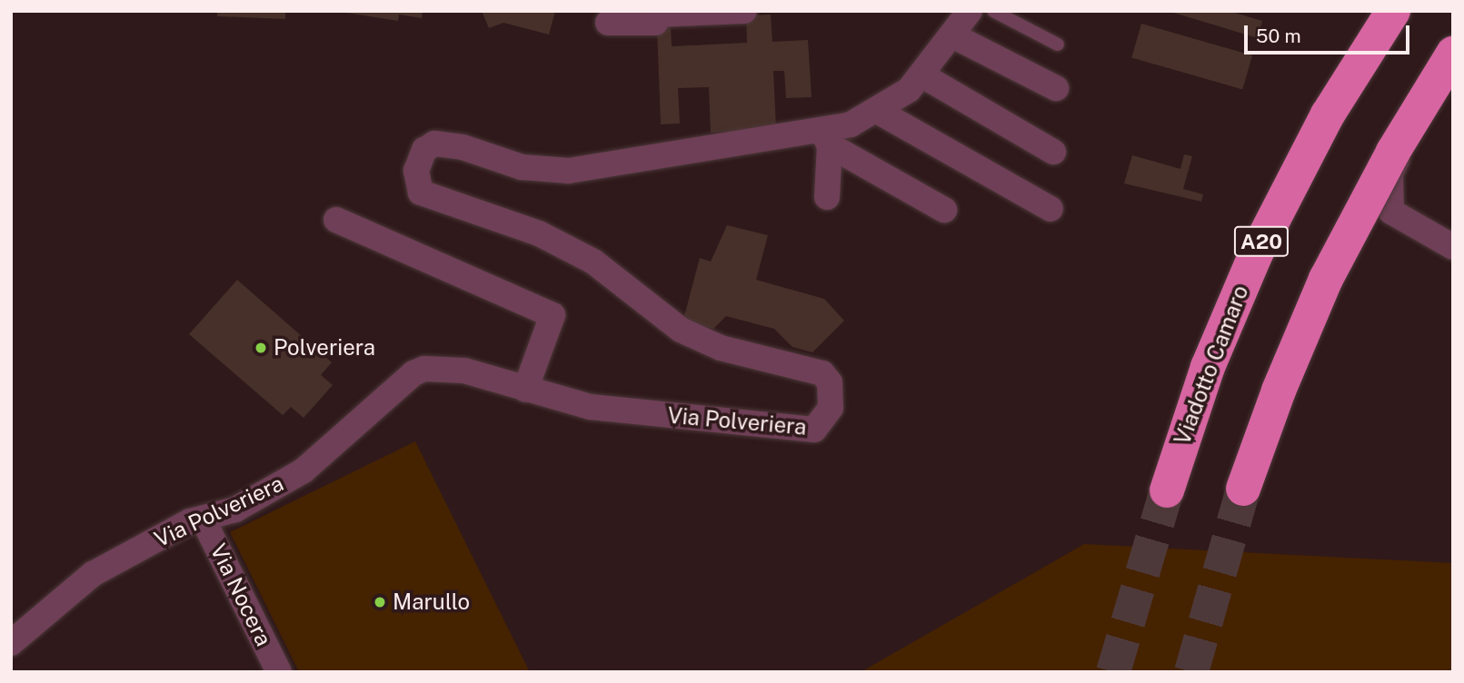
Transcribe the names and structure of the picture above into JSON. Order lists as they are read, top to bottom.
{
  "streets": {
    "highway": ["A20", "Viadotto Camaro"],
    "street": ["Via Polveriera", "Via Nocera"]
  },
  "crossings": [
    ["Via Polveriera", "Via Nocera"]
  ],
  "places": ["Polveriera", "Marullo"],
  "scale_bar": "50 m"
}
